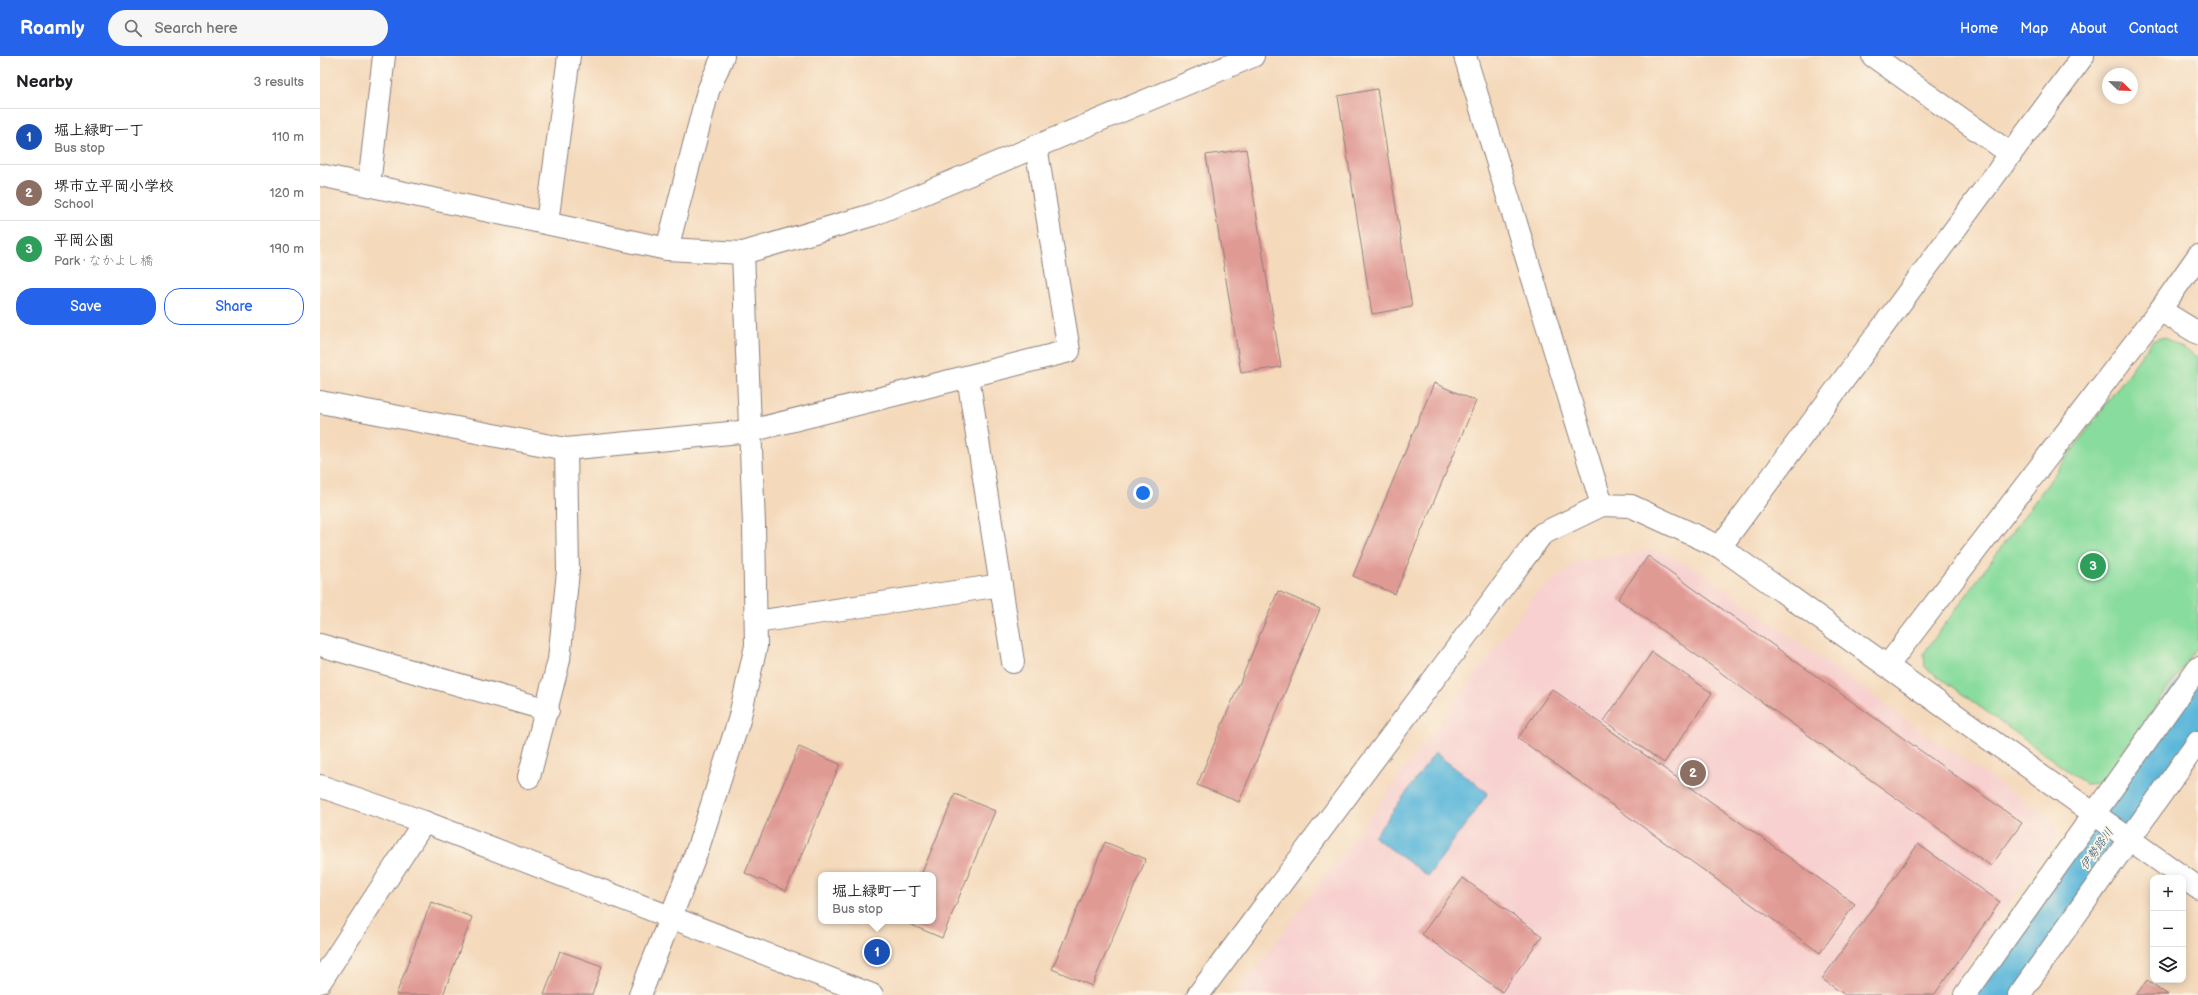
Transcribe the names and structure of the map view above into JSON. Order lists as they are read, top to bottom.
{
  "water": ["伊勢路川"],
  "north": "bottom right",
  "page": {
    "header": "Roamly",
    "search": "Search here",
    "nav": [
      "Home",
      "Map",
      "About",
      "Contact"
    ],
    "heading": ["Nearby", "3 results"],
    "list": [
      {
        "mark": "1",
        "name": "堀上緑町一丁",
        "note": "Bus stop",
        "value": "110 m"
      },
      {
        "mark": "2",
        "name": "堺市立平岡小学校",
        "note": "School",
        "value": "120 m"
      },
      {
        "mark": "3",
        "name": "平岡公園",
        "note": "Park · なかよし橋",
        "value": "190 m"
      }
    ],
    "buttons": ["Save", "Share"],
    "pins": ["3", "2", "1"],
    "popup": ["堀上緑町一丁", "Bus stop"],
    "map_buttons": ["+", "−"]
  }
}
